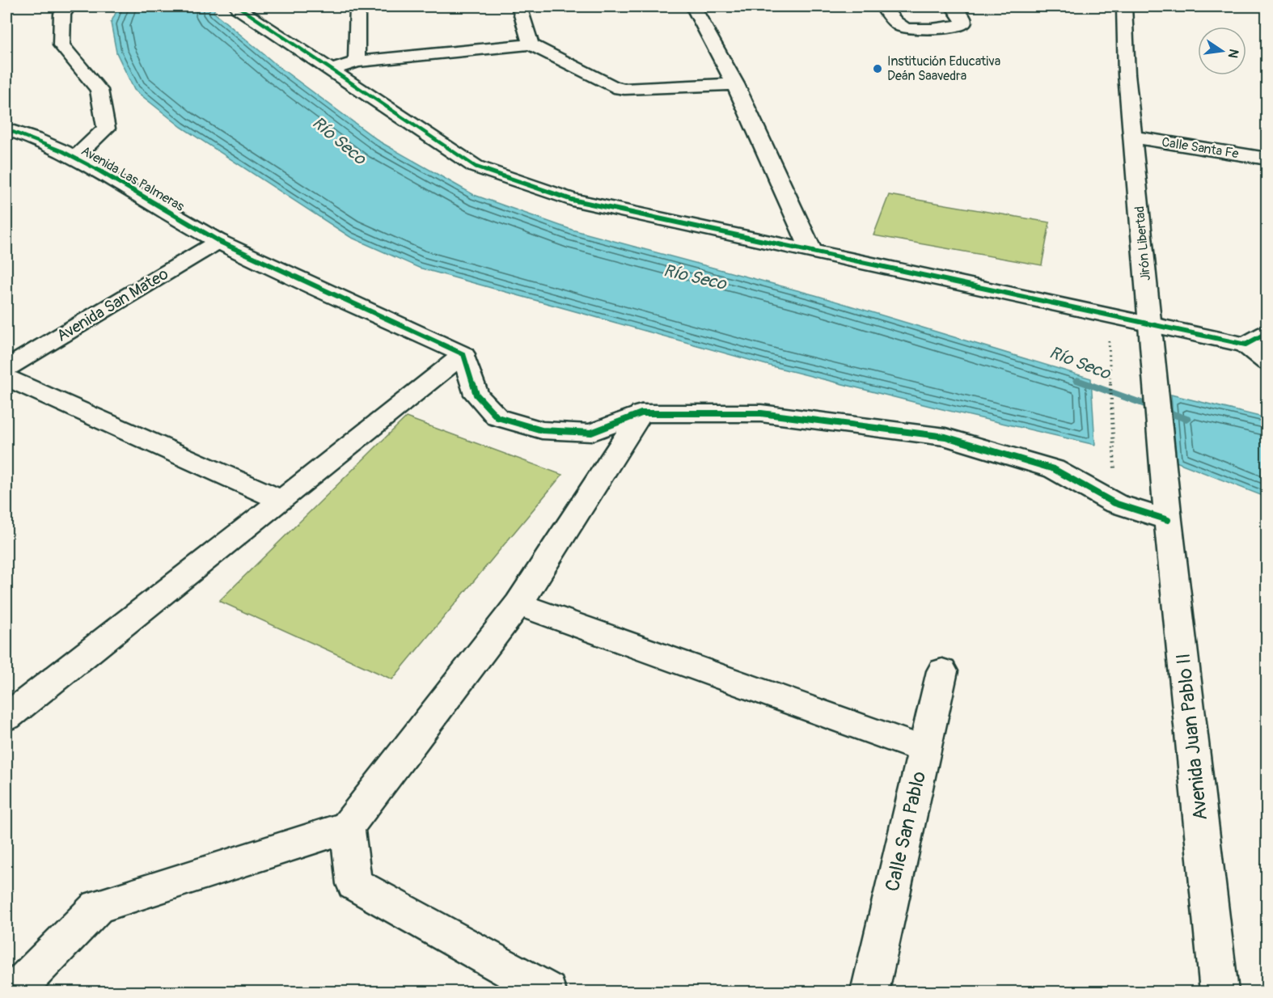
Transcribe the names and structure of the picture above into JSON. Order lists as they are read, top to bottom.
{
  "streets": {
    "street": [
      "Calle Santa Fe",
      "Avenida Las Palmeras",
      "Jirón Libertad",
      "Avenida San Mateo",
      "Avenida Juan Pablo II",
      "Calle San Pablo"
    ]
  },
  "crossings": [
    ["Calle Santa Fe", "Jirón Libertad"],
    ["Avenida Las Palmeras", "Avenida San Mateo"],
    ["Jirón Libertad", "Avenida Juan Pablo II"]
  ],
  "water": ["Río Seco"],
  "places": ["Institución Educativa Deán Saavedra"],
  "north": "right"
}
